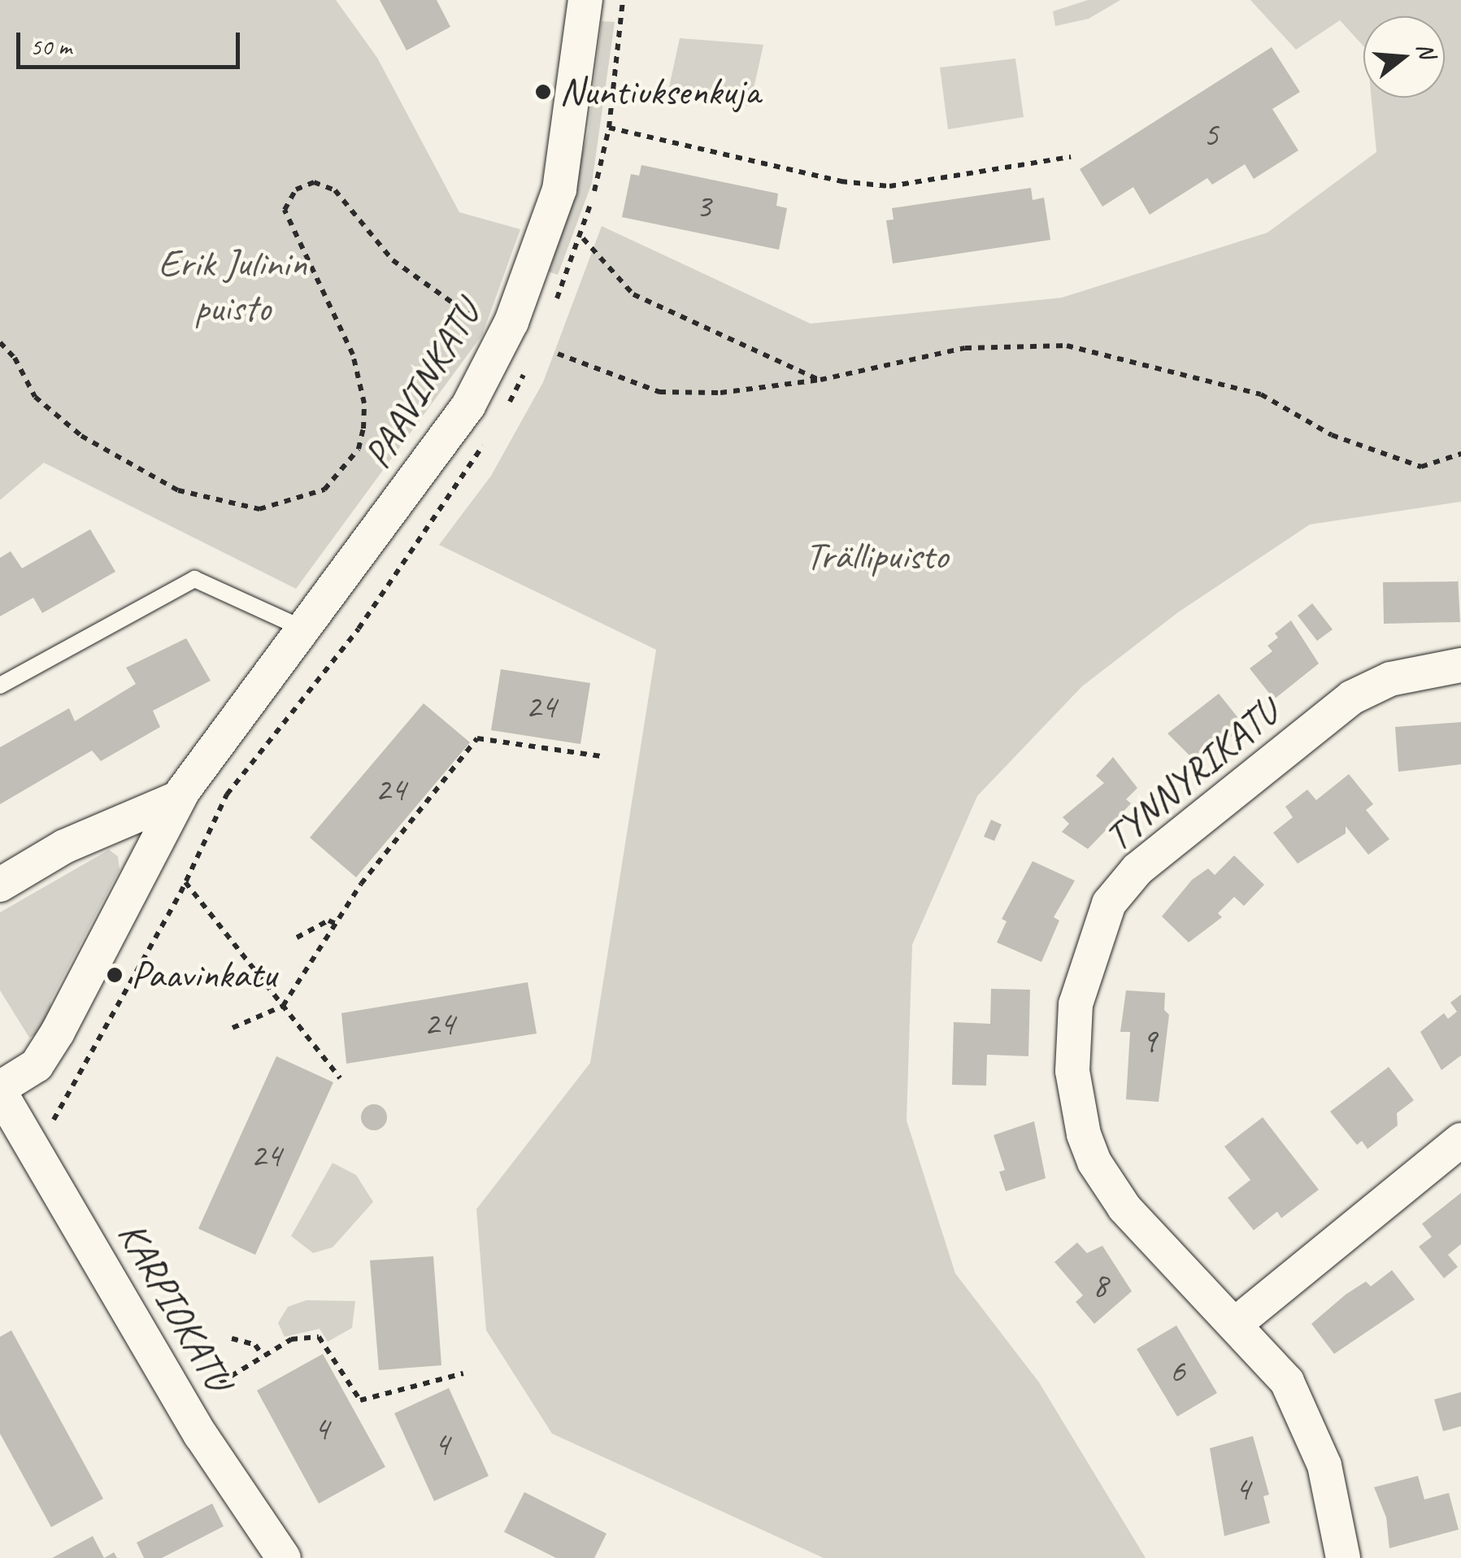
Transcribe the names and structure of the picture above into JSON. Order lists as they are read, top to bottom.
{
  "streets": {
    "street": ["PAAVINKATU", "TYNNYRIKATU", "KARPIOKATU"]
  },
  "crossings": [
    ["PAAVINKATU", "KARPIOKATU"]
  ],
  "parks": ["Erik Julinin puisto", "Trällipuisto"],
  "places": ["Nuntiuksenkuja", "Paavinkatu"],
  "house_numbers": [
    "5",
    "3",
    "24",
    "24",
    "24",
    "9",
    "24",
    "8",
    "6",
    "4",
    "4",
    "4"
  ],
  "scale_bar": "50 m",
  "north": "right"
}
